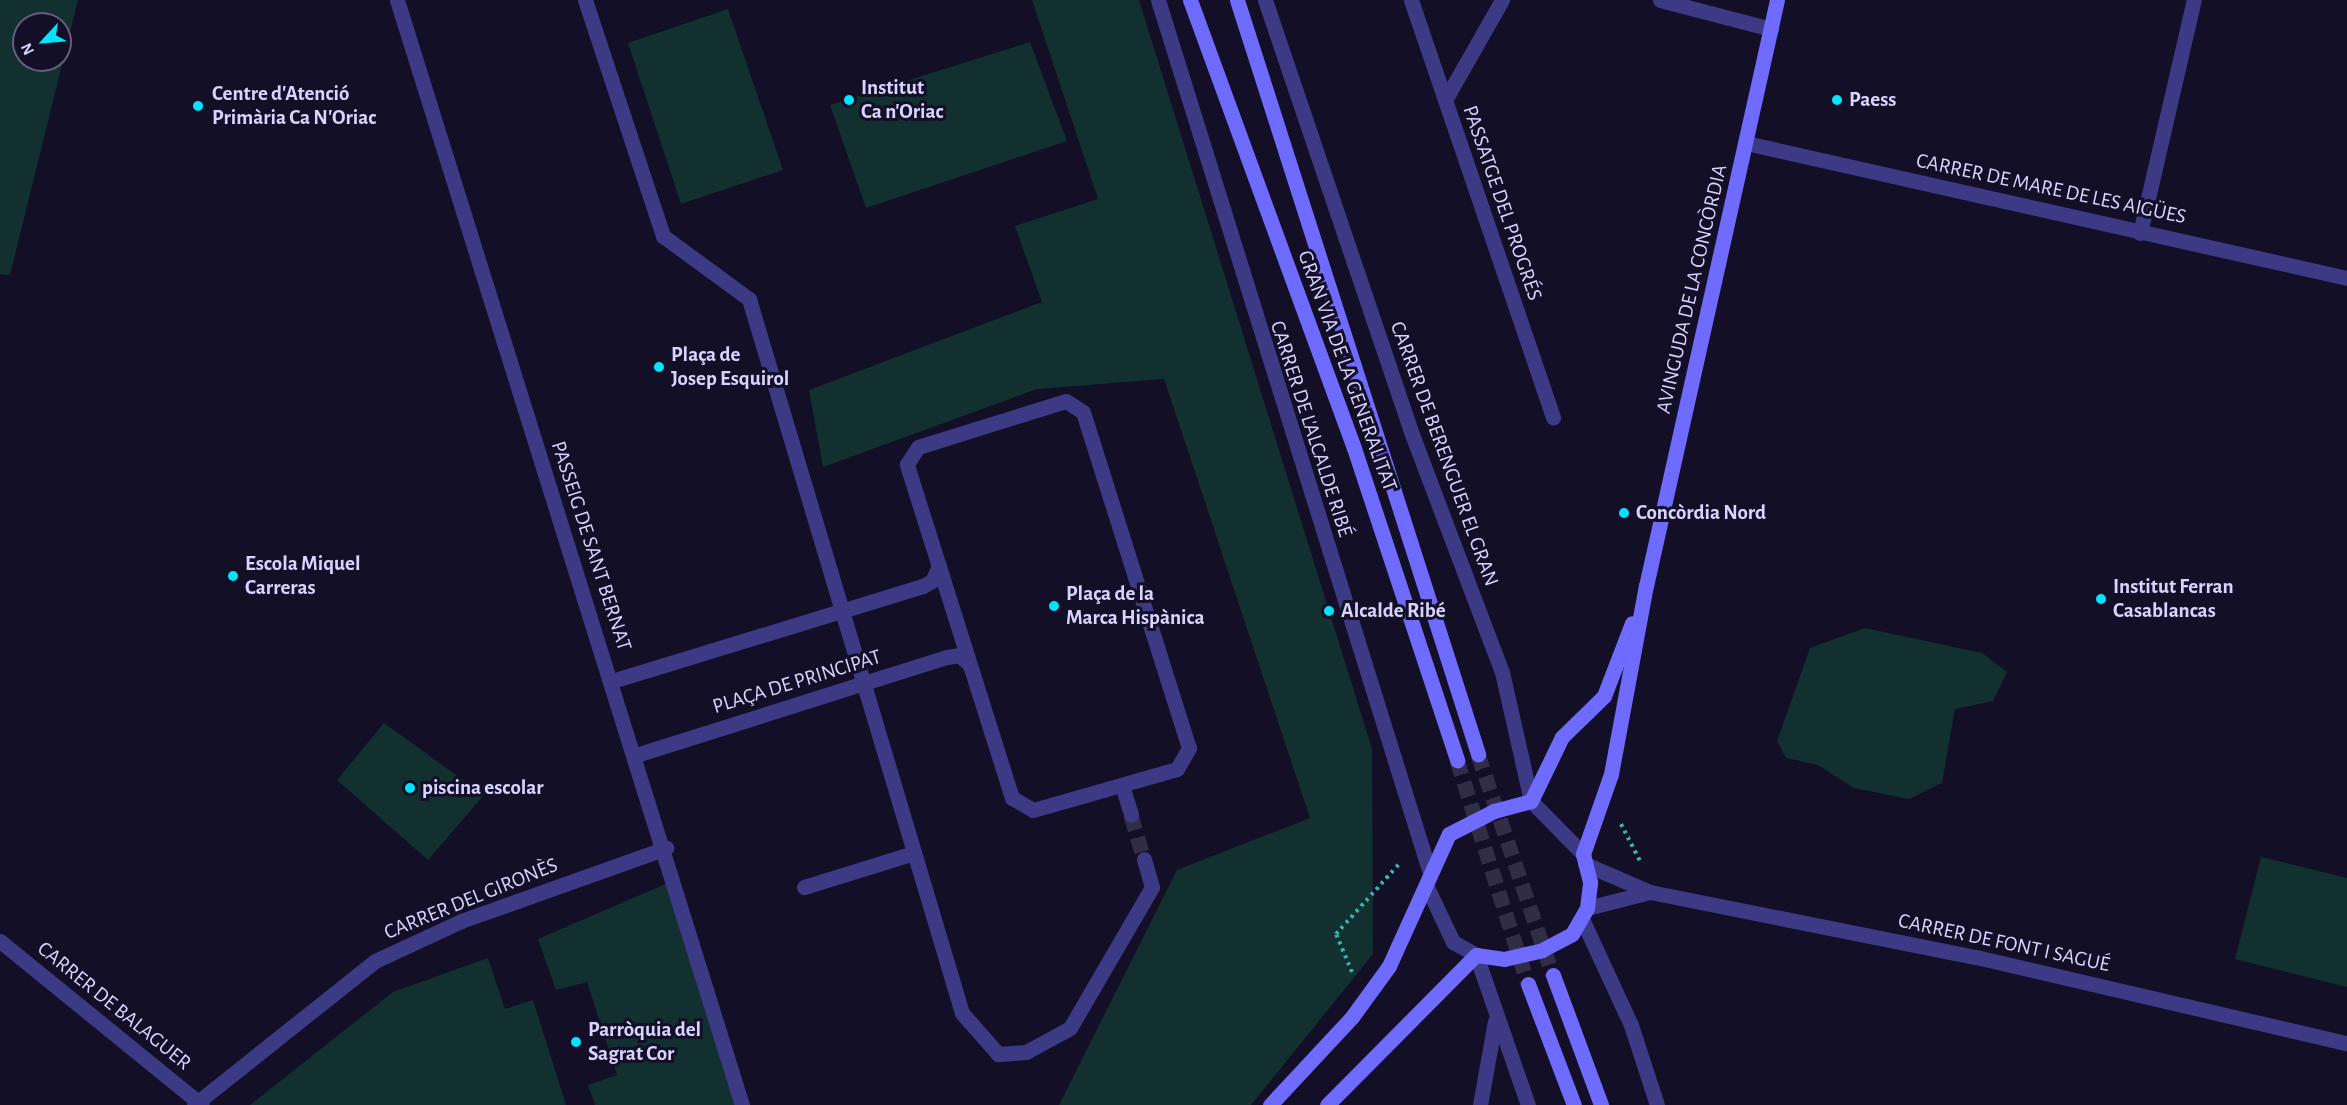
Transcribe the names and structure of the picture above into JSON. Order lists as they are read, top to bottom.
{
  "streets": {
    "street": [
      "CARRER DE MARE DE LES AIGÜES",
      "PASSATGE DEL PROGRÉS",
      "AVINGUDA DE LA CONCÒRDIA",
      "GRAN VIA DE LA GENERALITAT",
      "CARRER DE L'ALCALDE RIBÉ",
      "CARRER DE BERENGUER EL GRAN",
      "PASSEIG DE SANT BERNAT",
      "PLAÇA DE PRINCIPAT",
      "CARRER DEL GIRONÈS",
      "CARRER DE FONT I SAGUÉ",
      "CARRER DE BALAGUER"
    ]
  },
  "crossings": [
    ["CARRER DE MARE DE LES AIGÜES", "AVINGUDA DE LA CONCÒRDIA"],
    ["AVINGUDA DE LA CONCÒRDIA", "CARRER DE L'ALCALDE RIBÉ"],
    ["AVINGUDA DE LA CONCÒRDIA", "CARRER DE BERENGUER EL GRAN"],
    ["AVINGUDA DE LA CONCÒRDIA", "CARRER DE FONT I SAGUÉ"],
    ["CARRER DE L'ALCALDE RIBÉ", "CARRER DE BERENGUER EL GRAN"],
    ["CARRER DE L'ALCALDE RIBÉ", "CARRER DE FONT I SAGUÉ"],
    ["CARRER DE BERENGUER EL GRAN", "CARRER DE FONT I SAGUÉ"],
    ["PASSEIG DE SANT BERNAT", "PLAÇA DE PRINCIPAT"],
    ["PASSEIG DE SANT BERNAT", "CARRER DEL GIRONÈS"],
    ["CARRER DEL GIRONÈS", "CARRER DE BALAGUER"]
  ],
  "places": [
    "Institut Ca n'Oriac",
    "Paess",
    "Centre d'Atenció Primària Ca N'Oriac",
    "Plaça de Josep Esquirol",
    "Concòrdia Nord",
    "Escola Miquel Carreras",
    "Institut Ferran Casablancas",
    "Plaça de la Marca Hispànica",
    "Alcalde Ribé",
    "piscina escolar",
    "Parròquia del Sagrat Cor"
  ],
  "north": "bottom left"
}
